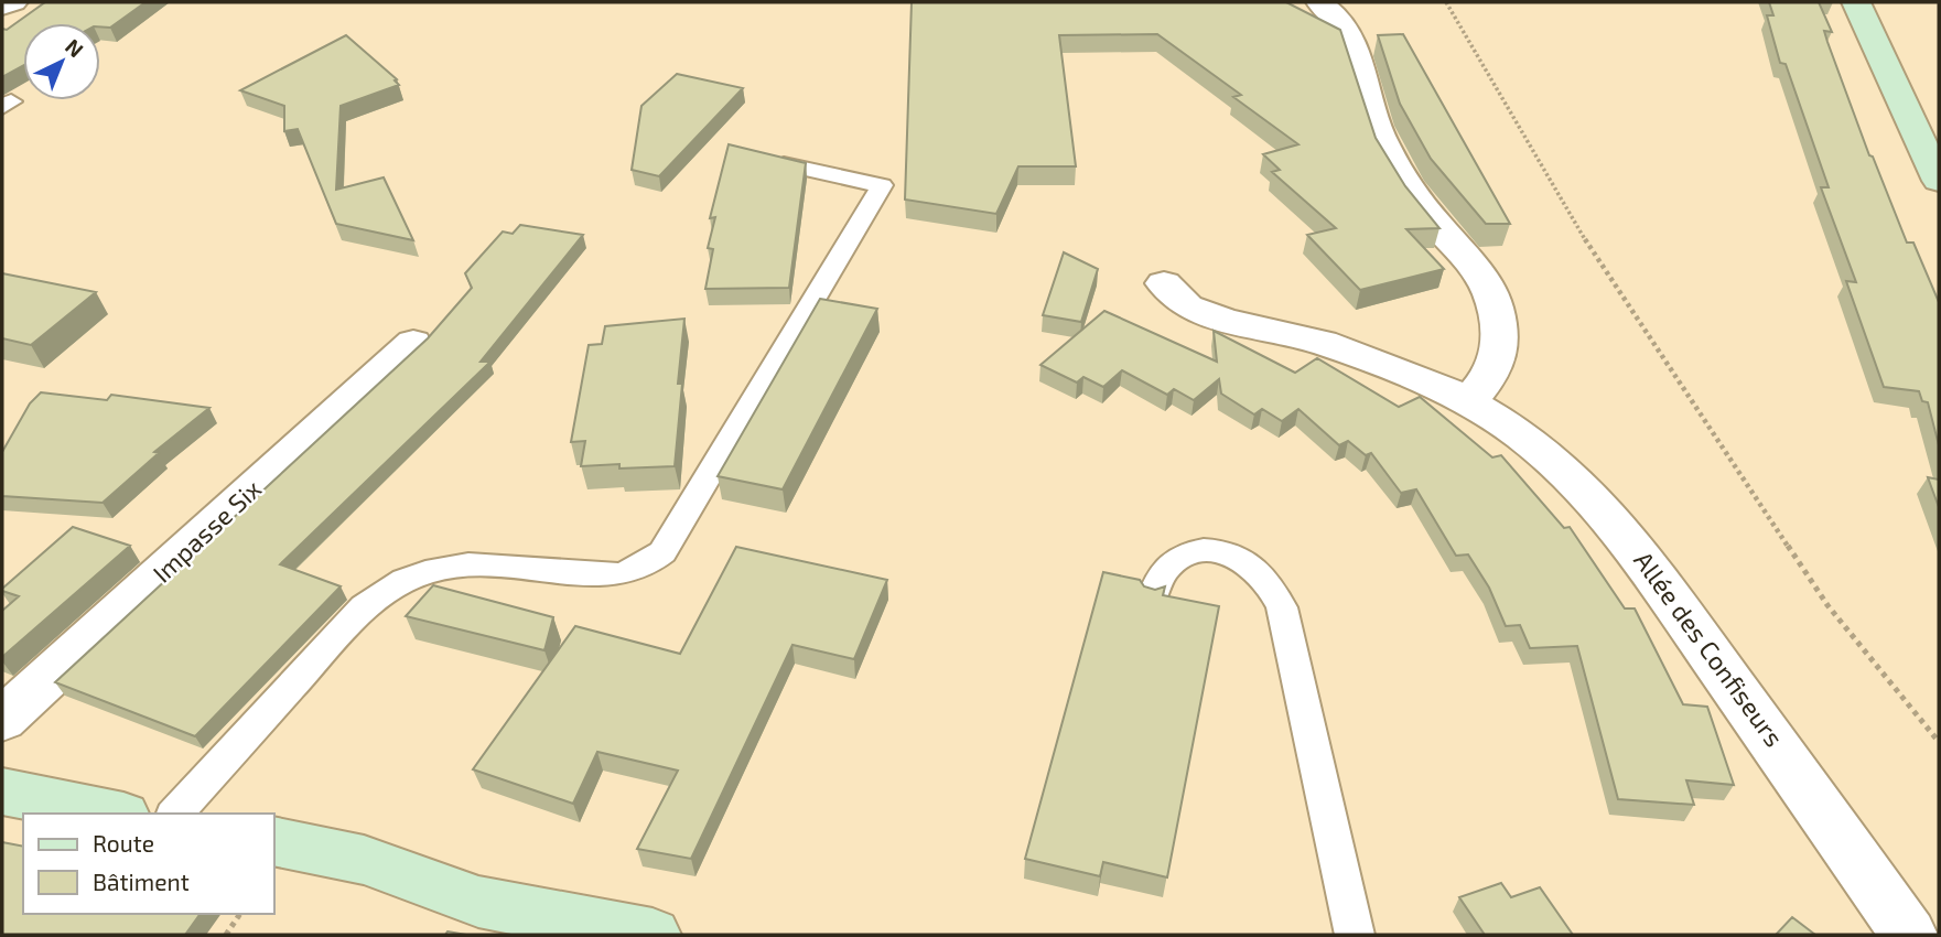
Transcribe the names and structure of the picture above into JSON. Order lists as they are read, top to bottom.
{
  "streets": {
    "street": ["Impasse Six", "Allée des Confiseurs"]
  },
  "legend": ["Route", "Bâtiment"],
  "north": "top right"
}
